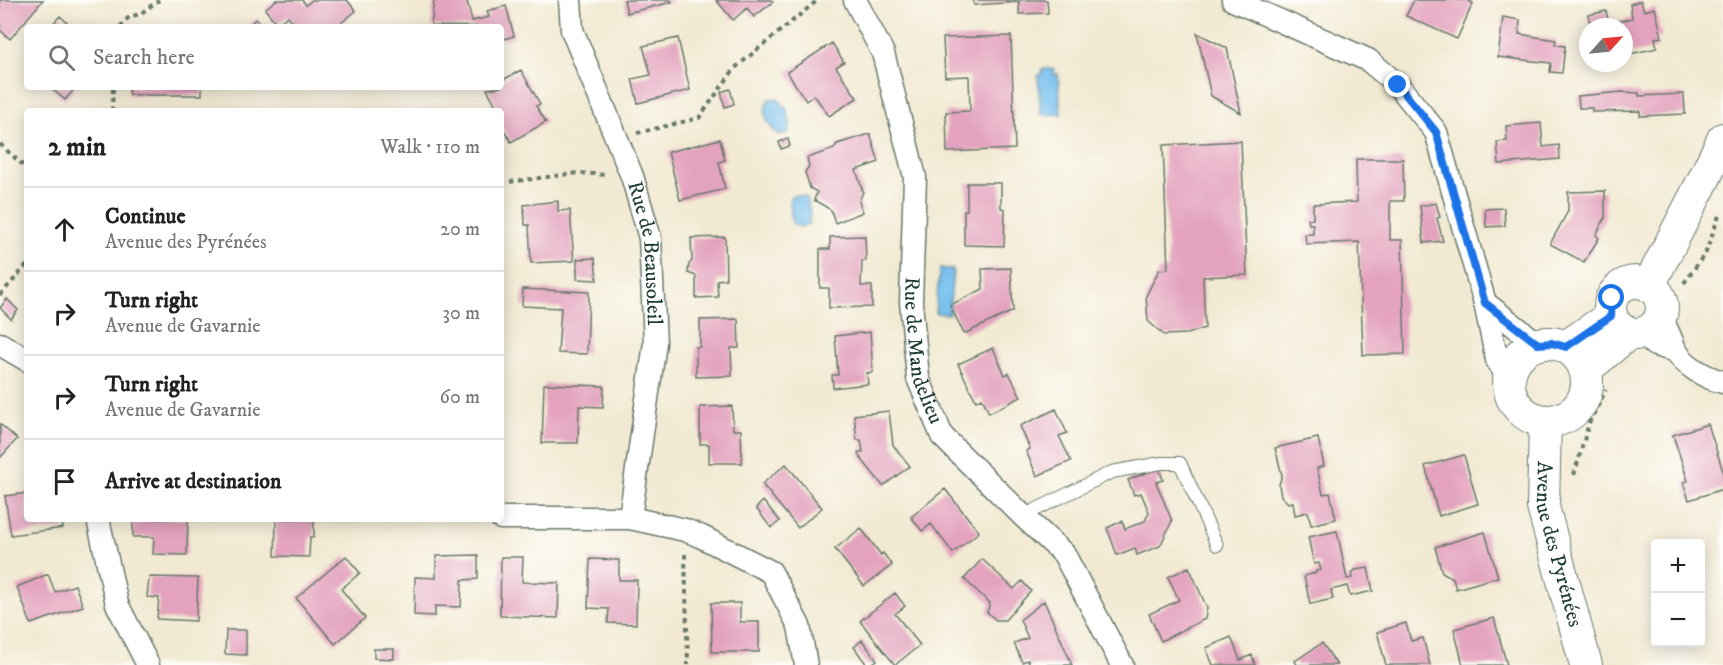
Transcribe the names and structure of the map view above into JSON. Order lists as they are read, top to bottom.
{
  "streets": {
    "main road": ["Avenue des Pyrénées"],
    "street": ["Rue de Beausoleil", "Rue de Mandelieu"]
  },
  "north": "top right",
  "page": {
    "search": "Search here",
    "heading": ["2 min", "Walk · 110 m"],
    "list": [
      ["Continue", "Avenue des Pyrénées", "20 m"],
      ["Turn right", "Avenue de Gavarnie", "30 m"],
      ["Turn right", "Avenue de Gavarnie", "60 m"],
      "Arrive at destination"
    ],
    "map_buttons": ["+", "−"]
  }
}
